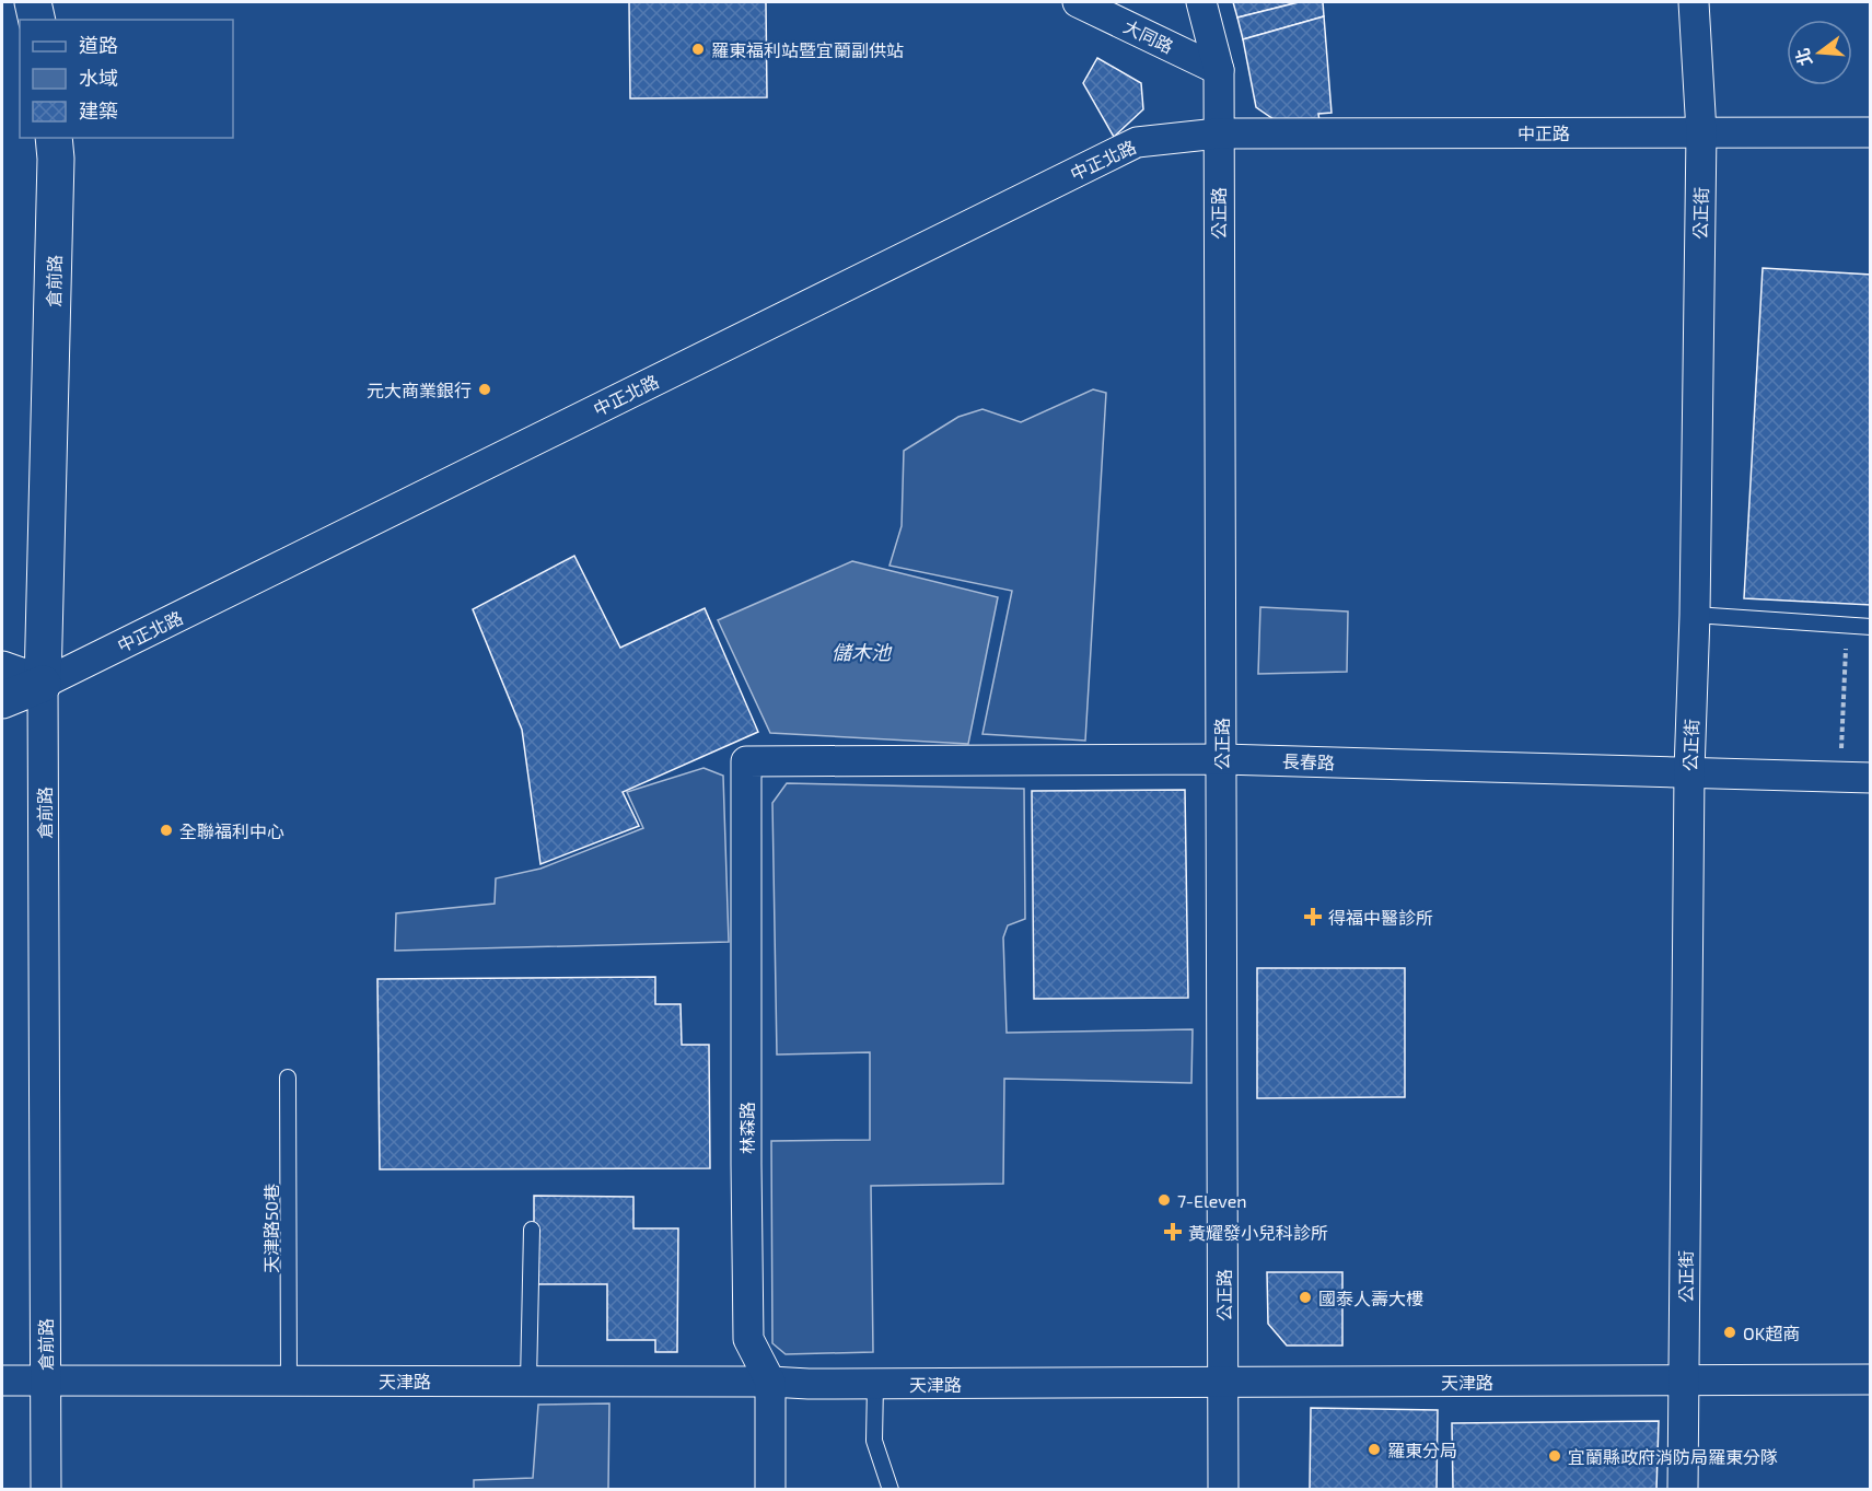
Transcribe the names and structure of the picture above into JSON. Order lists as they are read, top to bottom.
{
  "streets": {
    "main road": ["中正北路", "倉前路"],
    "street": [
      "大同路",
      "中正路",
      "公正路",
      "公正街",
      "長春路",
      "林森路",
      "天津路"
    ],
    "lane": ["天津路50巷"]
  },
  "crossings": [
    ["大同路", "公正路"],
    ["中正路", "中正北路"],
    ["中正路", "公正路"],
    ["中正路", "公正街"],
    ["中正北路", "公正路"],
    ["中正北路", "倉前路"],
    ["公正路", "長春路"],
    ["公正路", "天津路"],
    ["公正街", "長春路"],
    ["公正街", "天津路"],
    ["倉前路", "天津路"],
    ["長春路", "林森路"],
    ["林森路", "天津路"],
    ["天津路50巷", "天津路"]
  ],
  "water": ["儲木池"],
  "places": {
    "other": [
      "羅東福利站暨宜蘭副供站",
      "元大商業銀行",
      "全聯福利中心",
      "7-Eleven",
      "國泰人壽大樓",
      "OK超商",
      "羅東分局",
      "宜蘭縣政府消防局羅東分隊"
    ],
    "health": ["得福中醫診所", "黃耀發小兒科診所"]
  },
  "legend": ["道路", "水域", "建築"],
  "north": "left"
}
